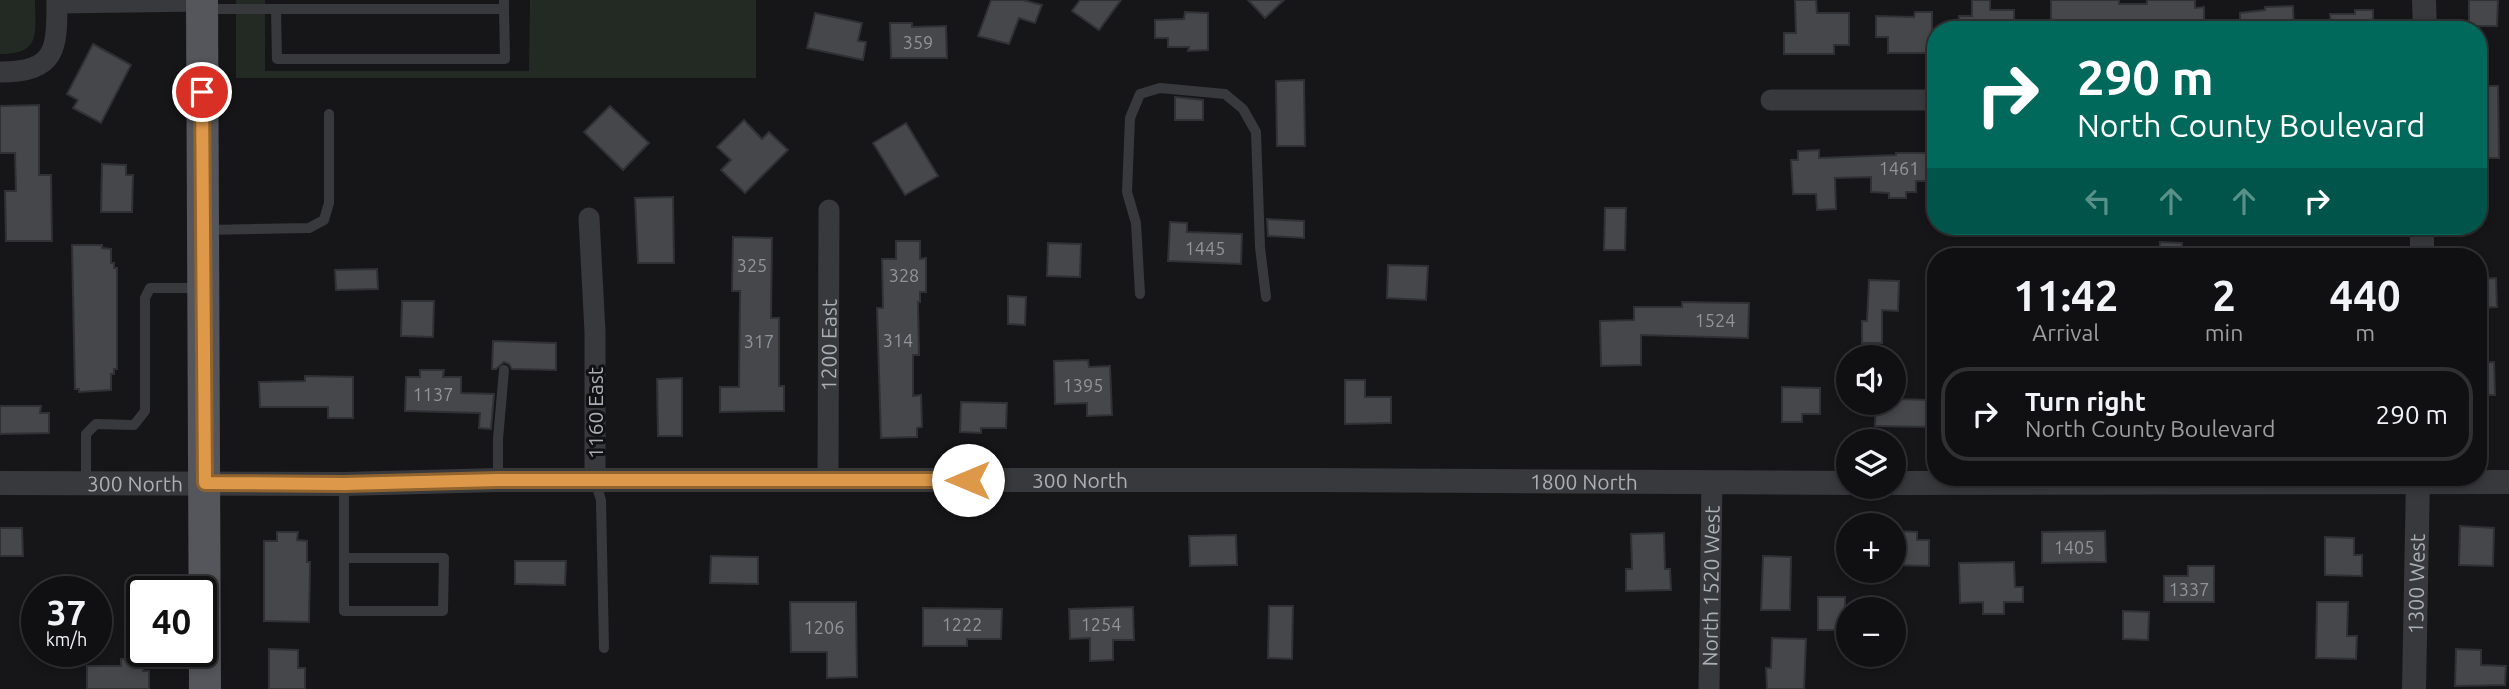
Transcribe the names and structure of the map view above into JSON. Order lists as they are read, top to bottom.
{
  "streets": {
    "street": [
      "1200 East",
      "1160 East",
      "300 North",
      "1800 North",
      "1300 West",
      "North 1520 West"
    ]
  },
  "crossings": [
    ["1200 East", "300 North"],
    ["1160 East", "300 North"],
    ["300 North", "1800 North"],
    ["1800 North", "North 1520 West"]
  ],
  "house_numbers": [
    "359",
    "1461",
    "1445",
    "325",
    "328",
    "1524",
    "314",
    "317",
    "1395",
    "1137",
    "1405",
    "1337",
    "1222",
    "1254",
    "1206"
  ],
  "page": {
    "turn": ["290 m", "North County Boulevard"],
    "eta": [
      "11:42",
      "Arrival",
      "2",
      "min",
      "440",
      "m"
    ],
    "map_buttons": ["+", "−"],
    "list": [
      {
        "name": "Turn right",
        "note": "North County Boulevard",
        "value": "290 m"
      }
    ],
    "speed": "37 km/h",
    "limit": "40"
  }
}
